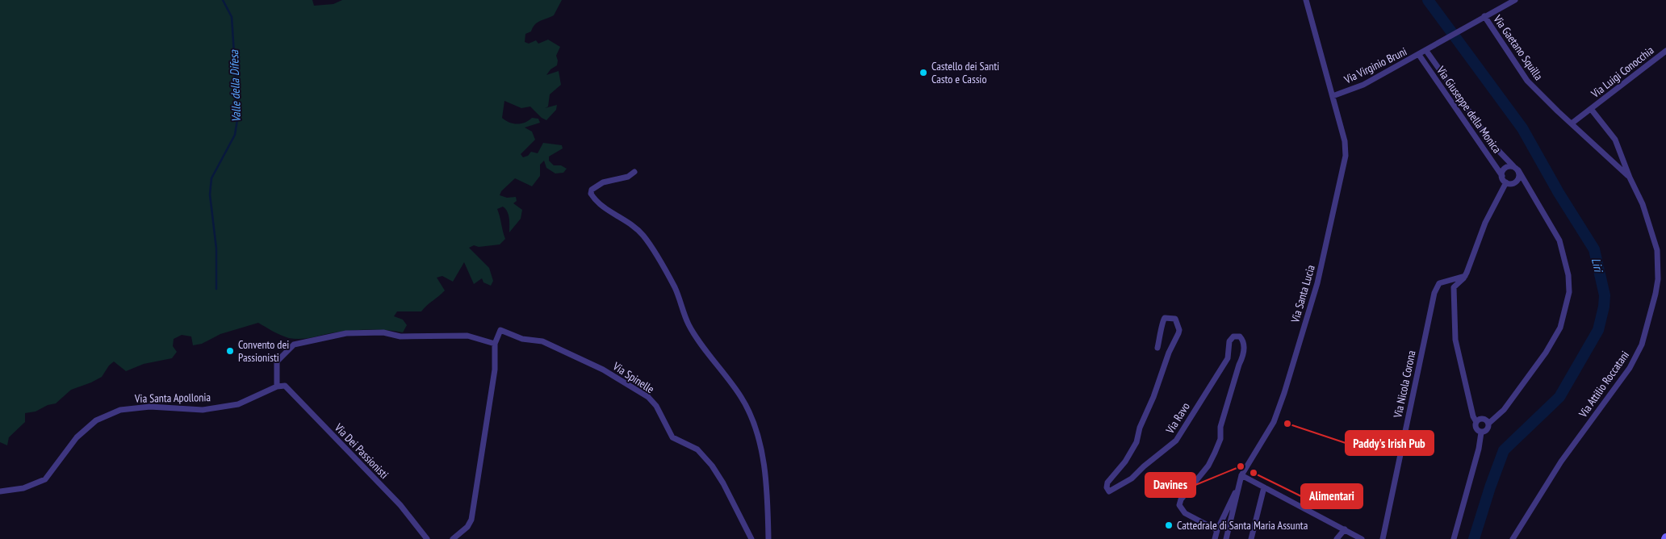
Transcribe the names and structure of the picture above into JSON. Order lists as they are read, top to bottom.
{
  "streets": {
    "street": [
      "Via Gaetano Squilla",
      "Via Virginio Bruni",
      "Via Luigi Conocchia",
      "Via Giuseppe della Monica",
      "Via Santa Lucia",
      "Via Spinelle",
      "Via Nicola Corona",
      "Via Attilio Roccatani",
      "Via Santa Apollonia",
      "Via Ravo",
      "Via Dei Passionisti"
    ]
  },
  "crossings": [
    ["Via Gaetano Squilla", "Via Virginio Bruni"],
    ["Via Gaetano Squilla", "Via Luigi Conocchia"],
    ["Via Gaetano Squilla", "Via Attilio Roccatani"],
    ["Via Virginio Bruni", "Via Giuseppe della Monica"],
    ["Via Virginio Bruni", "Via Santa Lucia"],
    ["Via Luigi Conocchia", "Via Attilio Roccatani"],
    ["Via Santa Apollonia", "Via Dei Passionisti"]
  ],
  "water": ["Valle della Difesa", "Liri"],
  "places": [
    "Castello dei Santi Casto e Cassio",
    "Convento dei Passionisti",
    "Paddy's Irish Pub",
    "Davines",
    "Alimentari",
    "Cattedrale di Santa Maria Assunta"
  ]
}
